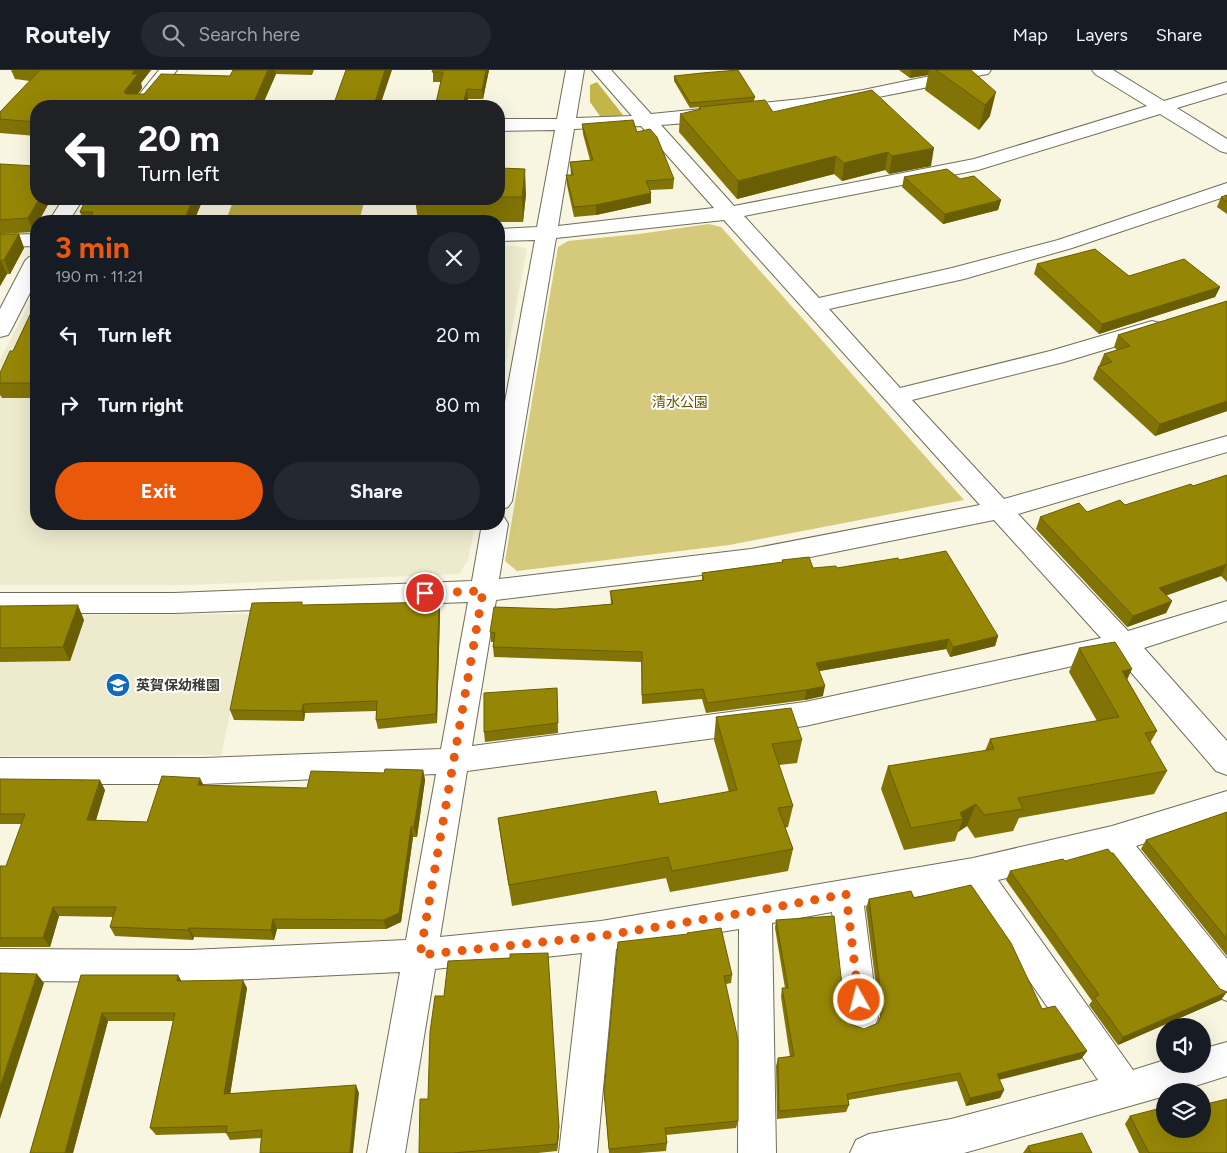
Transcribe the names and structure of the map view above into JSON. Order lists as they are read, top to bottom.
{
  "parks": ["清水公園"],
  "places": {
    "school or university": ["英賀保幼稚園"]
  },
  "page": {
    "header": "Routely",
    "search": "Search here",
    "nav": ["Map", "Layers", "Share"],
    "turn": ["20 m", "Turn left"],
    "heading": ["3 min", "190 m · 11:21"],
    "list": [
      {
        "name": "Turn left",
        "value": "20 m"
      },
      {
        "name": "Turn right",
        "value": "80 m"
      }
    ],
    "buttons": ["Exit", "Share"]
  }
}
